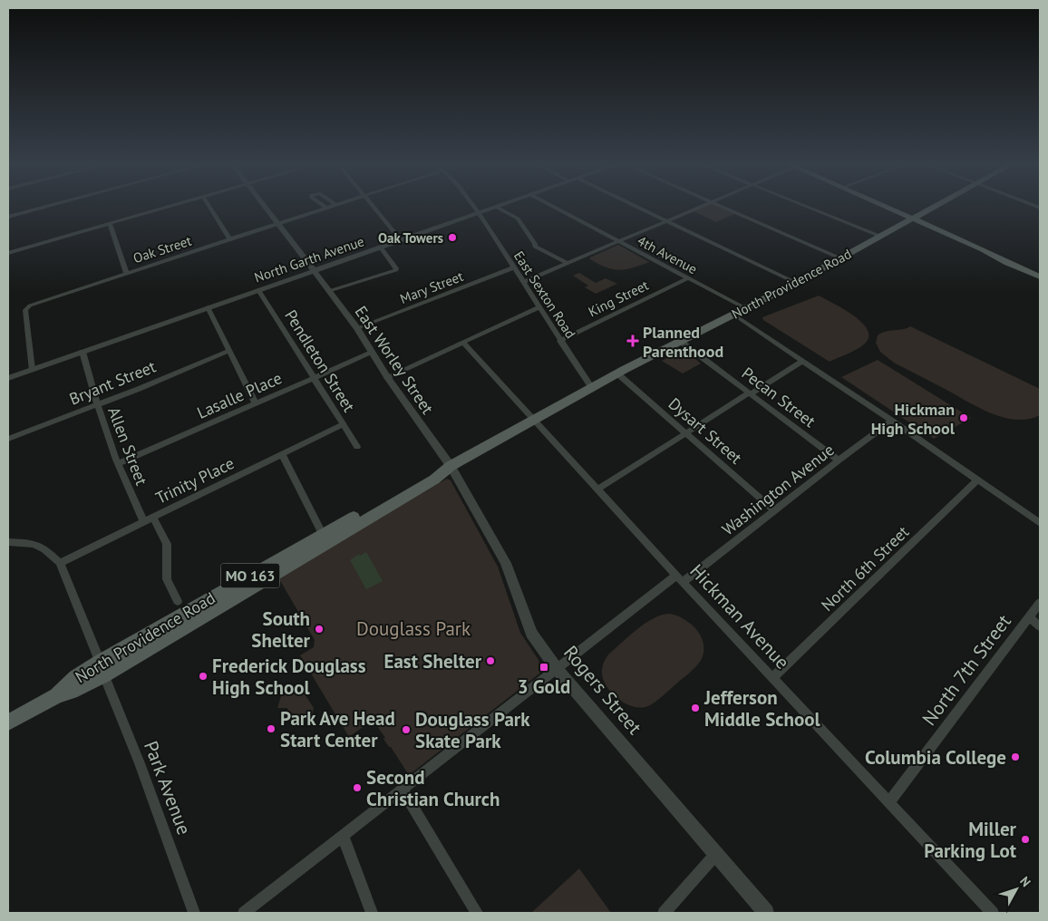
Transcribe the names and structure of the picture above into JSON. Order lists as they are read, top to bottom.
{
  "streets": {
    "main road": ["North Providence Road", "MO 163"],
    "street": [
      "Oak Street",
      "4th Avenue",
      "North Garth Avenue",
      "Mary Street",
      "East Sexton Road",
      "King Street",
      "East Worley Street",
      "Pendleton Street",
      "Bryant Street",
      "Lasalle Place",
      "Pecan Street",
      "Dysart Street",
      "Allen Street",
      "Trinity Place",
      "Washington Avenue",
      "North 6th Street",
      "Hickman Avenue",
      "North 7th Street",
      "Rogers Street",
      "Park Avenue"
    ]
  },
  "crossings": [
    ["Oak Street", "North Garth Avenue"],
    ["Oak Street", "East Worley Street"],
    ["4th Avenue", "North Providence Road"],
    ["4th Avenue", "King Street"],
    ["North Garth Avenue", "East Sexton Road"],
    ["North Garth Avenue", "East Worley Street"],
    ["North Garth Avenue", "Pendleton Street"],
    ["North Garth Avenue", "Allen Street"],
    ["North Providence Road", "East Sexton Road"],
    ["North Providence Road", "East Worley Street"],
    ["North Providence Road", "Pecan Street"],
    ["North Providence Road", "Dysart Street"],
    ["North Providence Road", "Hickman Avenue"],
    ["North Providence Road", "Rogers Street"],
    ["North Providence Road", "Park Avenue"],
    ["Mary Street", "East Sexton Road"],
    ["Mary Street", "East Worley Street"],
    ["East Sexton Road", "King Street"],
    ["East Worley Street", "Lasalle Place"],
    ["East Worley Street", "Rogers Street"],
    ["Pendleton Street", "Lasalle Place"],
    ["Pendleton Street", "Trinity Place"],
    ["Bryant Street", "Allen Street"],
    ["Lasalle Place", "Allen Street"],
    ["Pecan Street", "Washington Avenue"],
    ["Dysart Street", "Washington Avenue"],
    ["Allen Street", "Trinity Place"],
    ["Trinity Place", "Park Avenue"],
    ["Washington Avenue", "Hickman Avenue"],
    ["Washington Avenue", "Rogers Street"],
    ["North 6th Street", "Hickman Avenue"],
    ["Hickman Avenue", "North 7th Street"]
  ],
  "parks": ["Douglass Park"],
  "places": {
    "other": [
      "Oak Towers",
      "Hickman High School",
      "South Shelter",
      "East Shelter",
      "Frederick Douglass High School",
      "Jefferson Middle School",
      "Park Ave Head Start Center",
      "Douglass Park Skate Park",
      "Columbia College",
      "Second Christian Church",
      "Miller Parking Lot"
    ],
    "health": ["Planned Parenthood"],
    "transit": ["3 Gold"]
  },
  "north": "top right"
}
